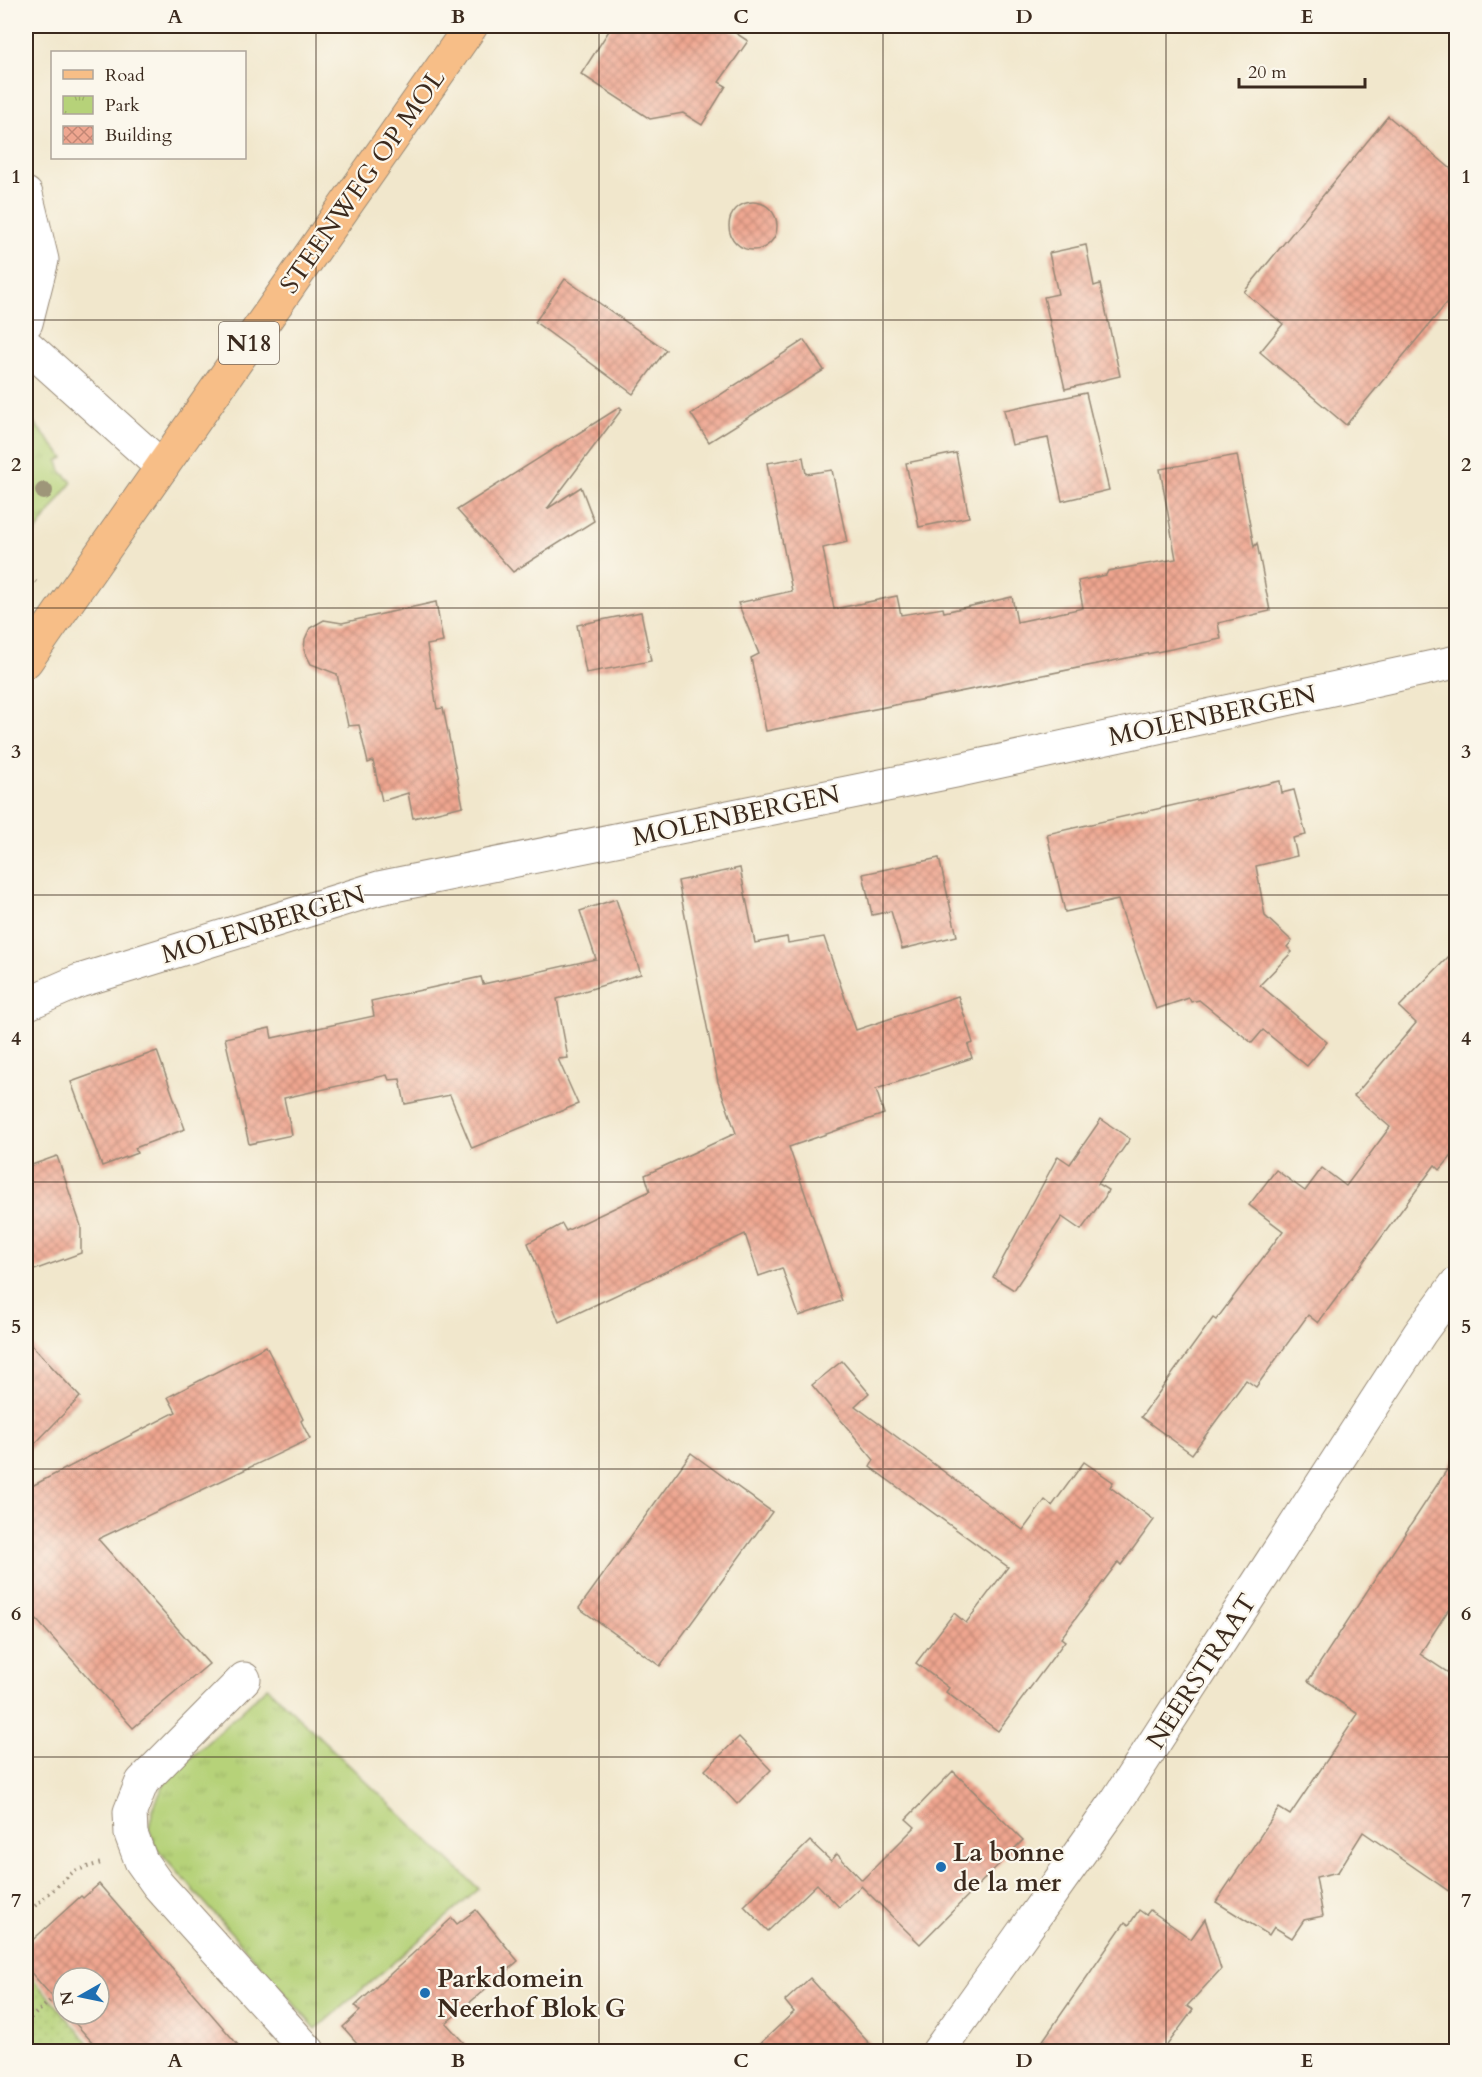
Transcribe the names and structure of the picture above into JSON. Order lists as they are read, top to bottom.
{
  "streets": {
    "main road": ["STEENWEG OP MOL", "N18"],
    "street": ["MOLENBERGEN", "NEERSTRAAT"]
  },
  "places": ["La bonne de la mer", "Parkdomein Neerhof Blok G"],
  "legend": ["Road", "Park", "Building"],
  "scale_bar": "20 m",
  "north": "left",
  "grid": {
    "columns": [
      "A",
      "B",
      "C",
      "D",
      "E"
    ],
    "rows": [
      "1",
      "2",
      "3",
      "4",
      "5",
      "6",
      "7"
    ]
  }
}
